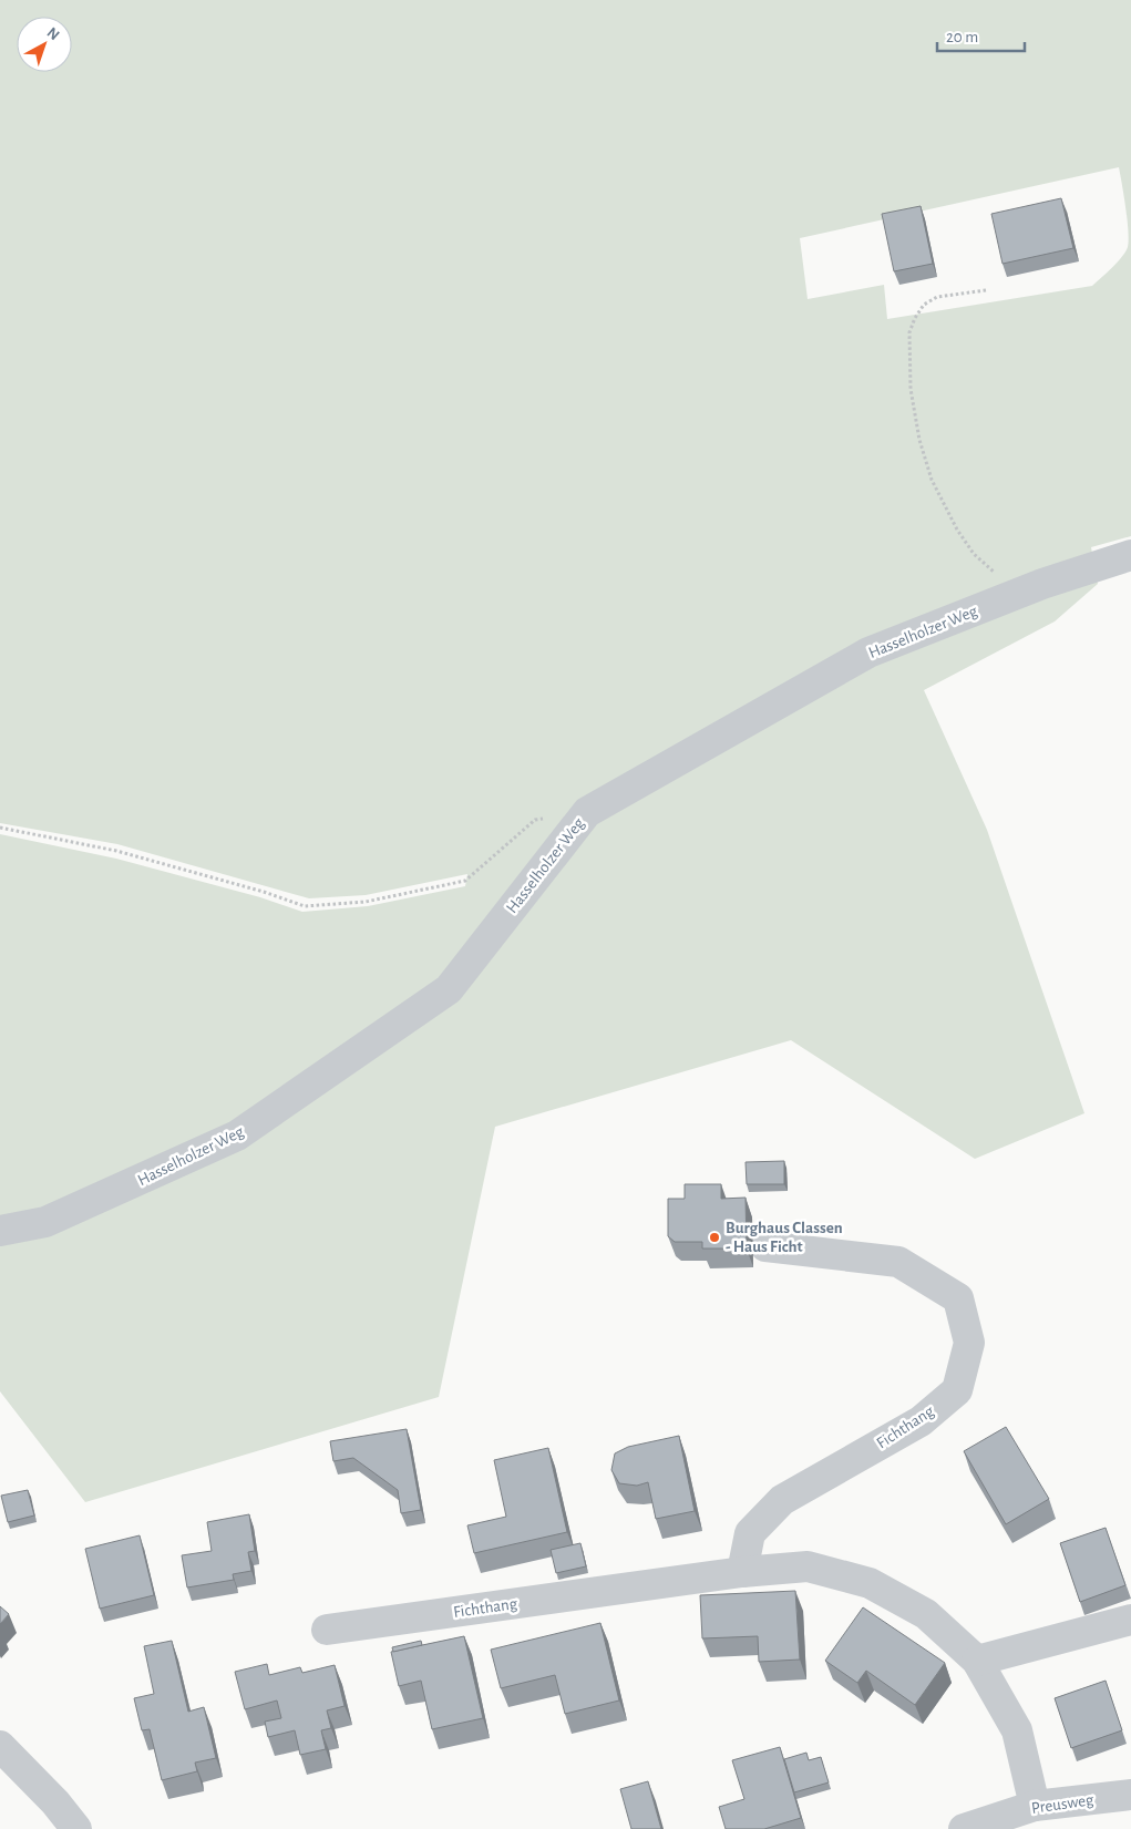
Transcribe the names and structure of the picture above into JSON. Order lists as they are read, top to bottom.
{
  "streets": {
    "street": ["Hasselholzer Weg", "Fichthang", "Preusweg"]
  },
  "crossings": [
    ["Fichthang", "Preusweg"]
  ],
  "places": ["Burghaus Classen - Haus Ficht"],
  "scale_bar": "20 m",
  "north": "top right"
}
